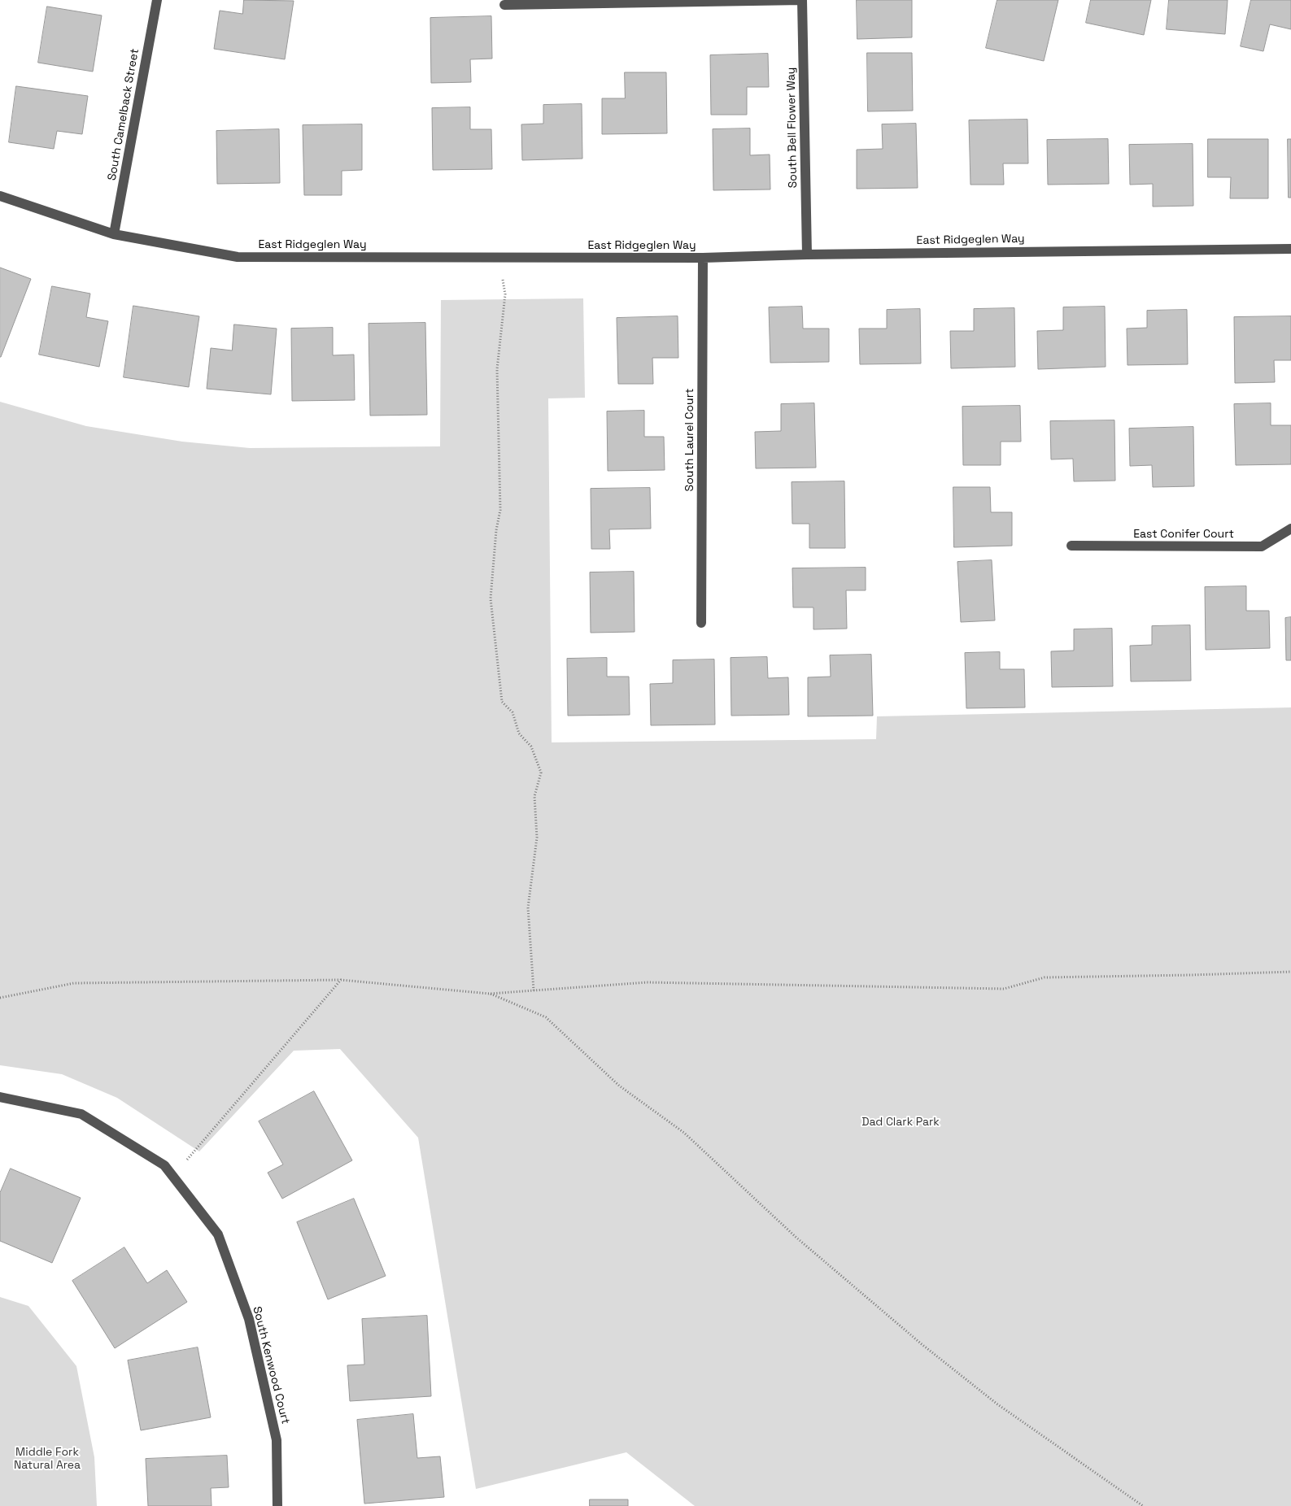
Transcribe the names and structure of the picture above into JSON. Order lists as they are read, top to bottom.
{
  "streets": {
    "street": [
      "South Camelback Street",
      "South Bell Flower Way",
      "East Ridgeglen Way",
      "South Laurel Court",
      "East Conifer Court",
      "South Kenwood Court"
    ]
  },
  "crossings": [
    ["South Camelback Street", "East Ridgeglen Way"],
    ["South Bell Flower Way", "East Ridgeglen Way"],
    ["East Ridgeglen Way", "South Laurel Court"]
  ],
  "parks": ["Dad Clark Park", "Middle Fork Natural Area"]
}
